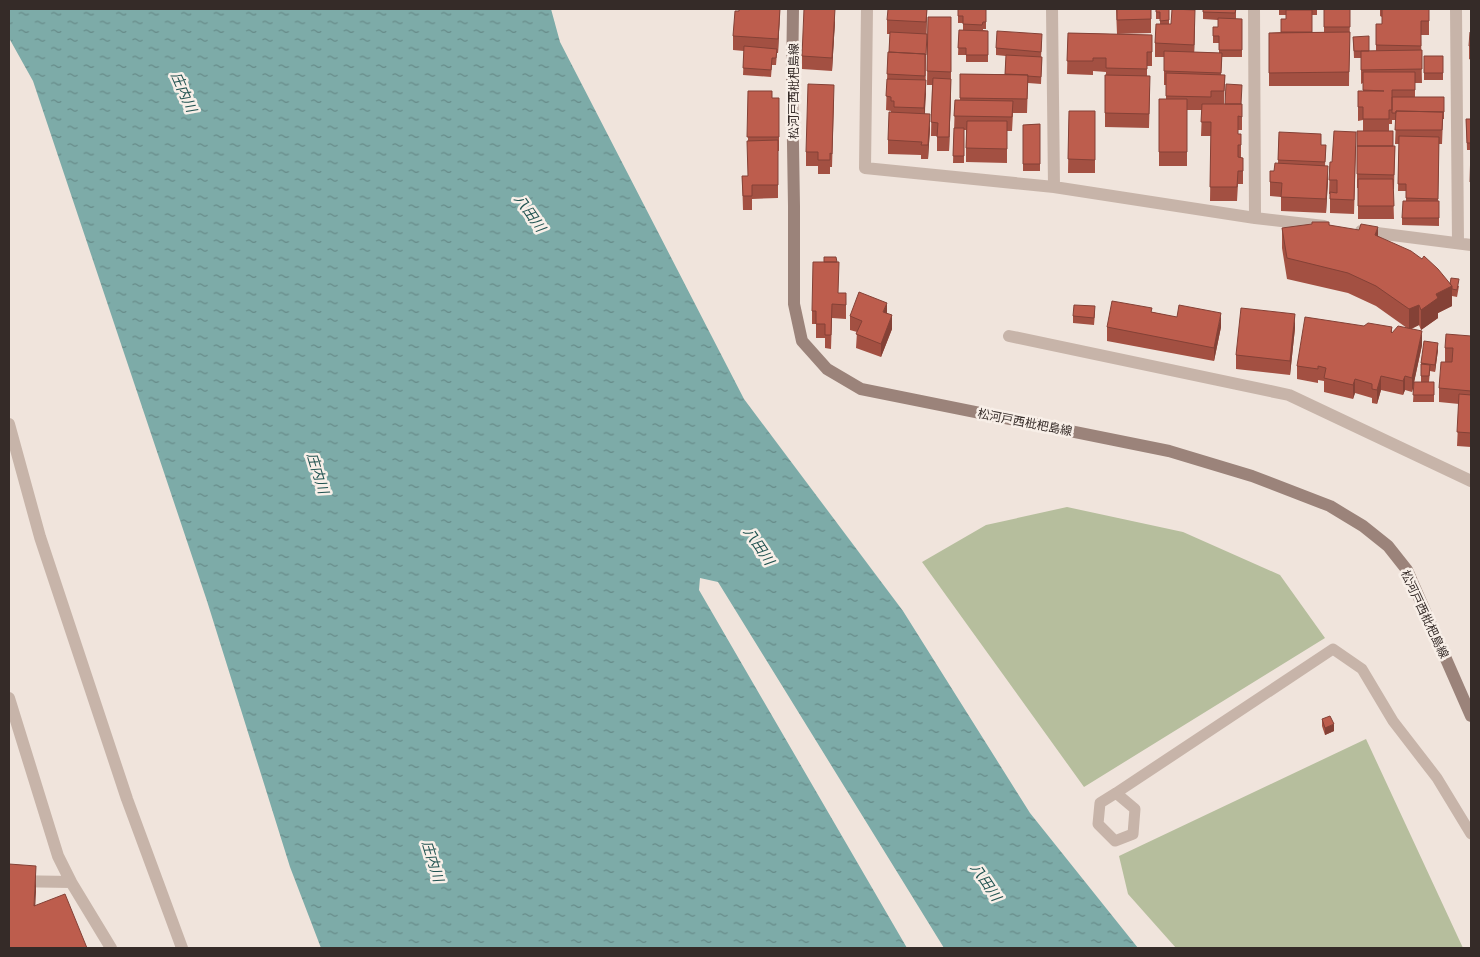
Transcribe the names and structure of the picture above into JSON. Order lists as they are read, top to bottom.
{
  "streets": {
    "main road": ["松河戸西枇杷島線"]
  },
  "water": ["庄内川", "八田川"]
}
